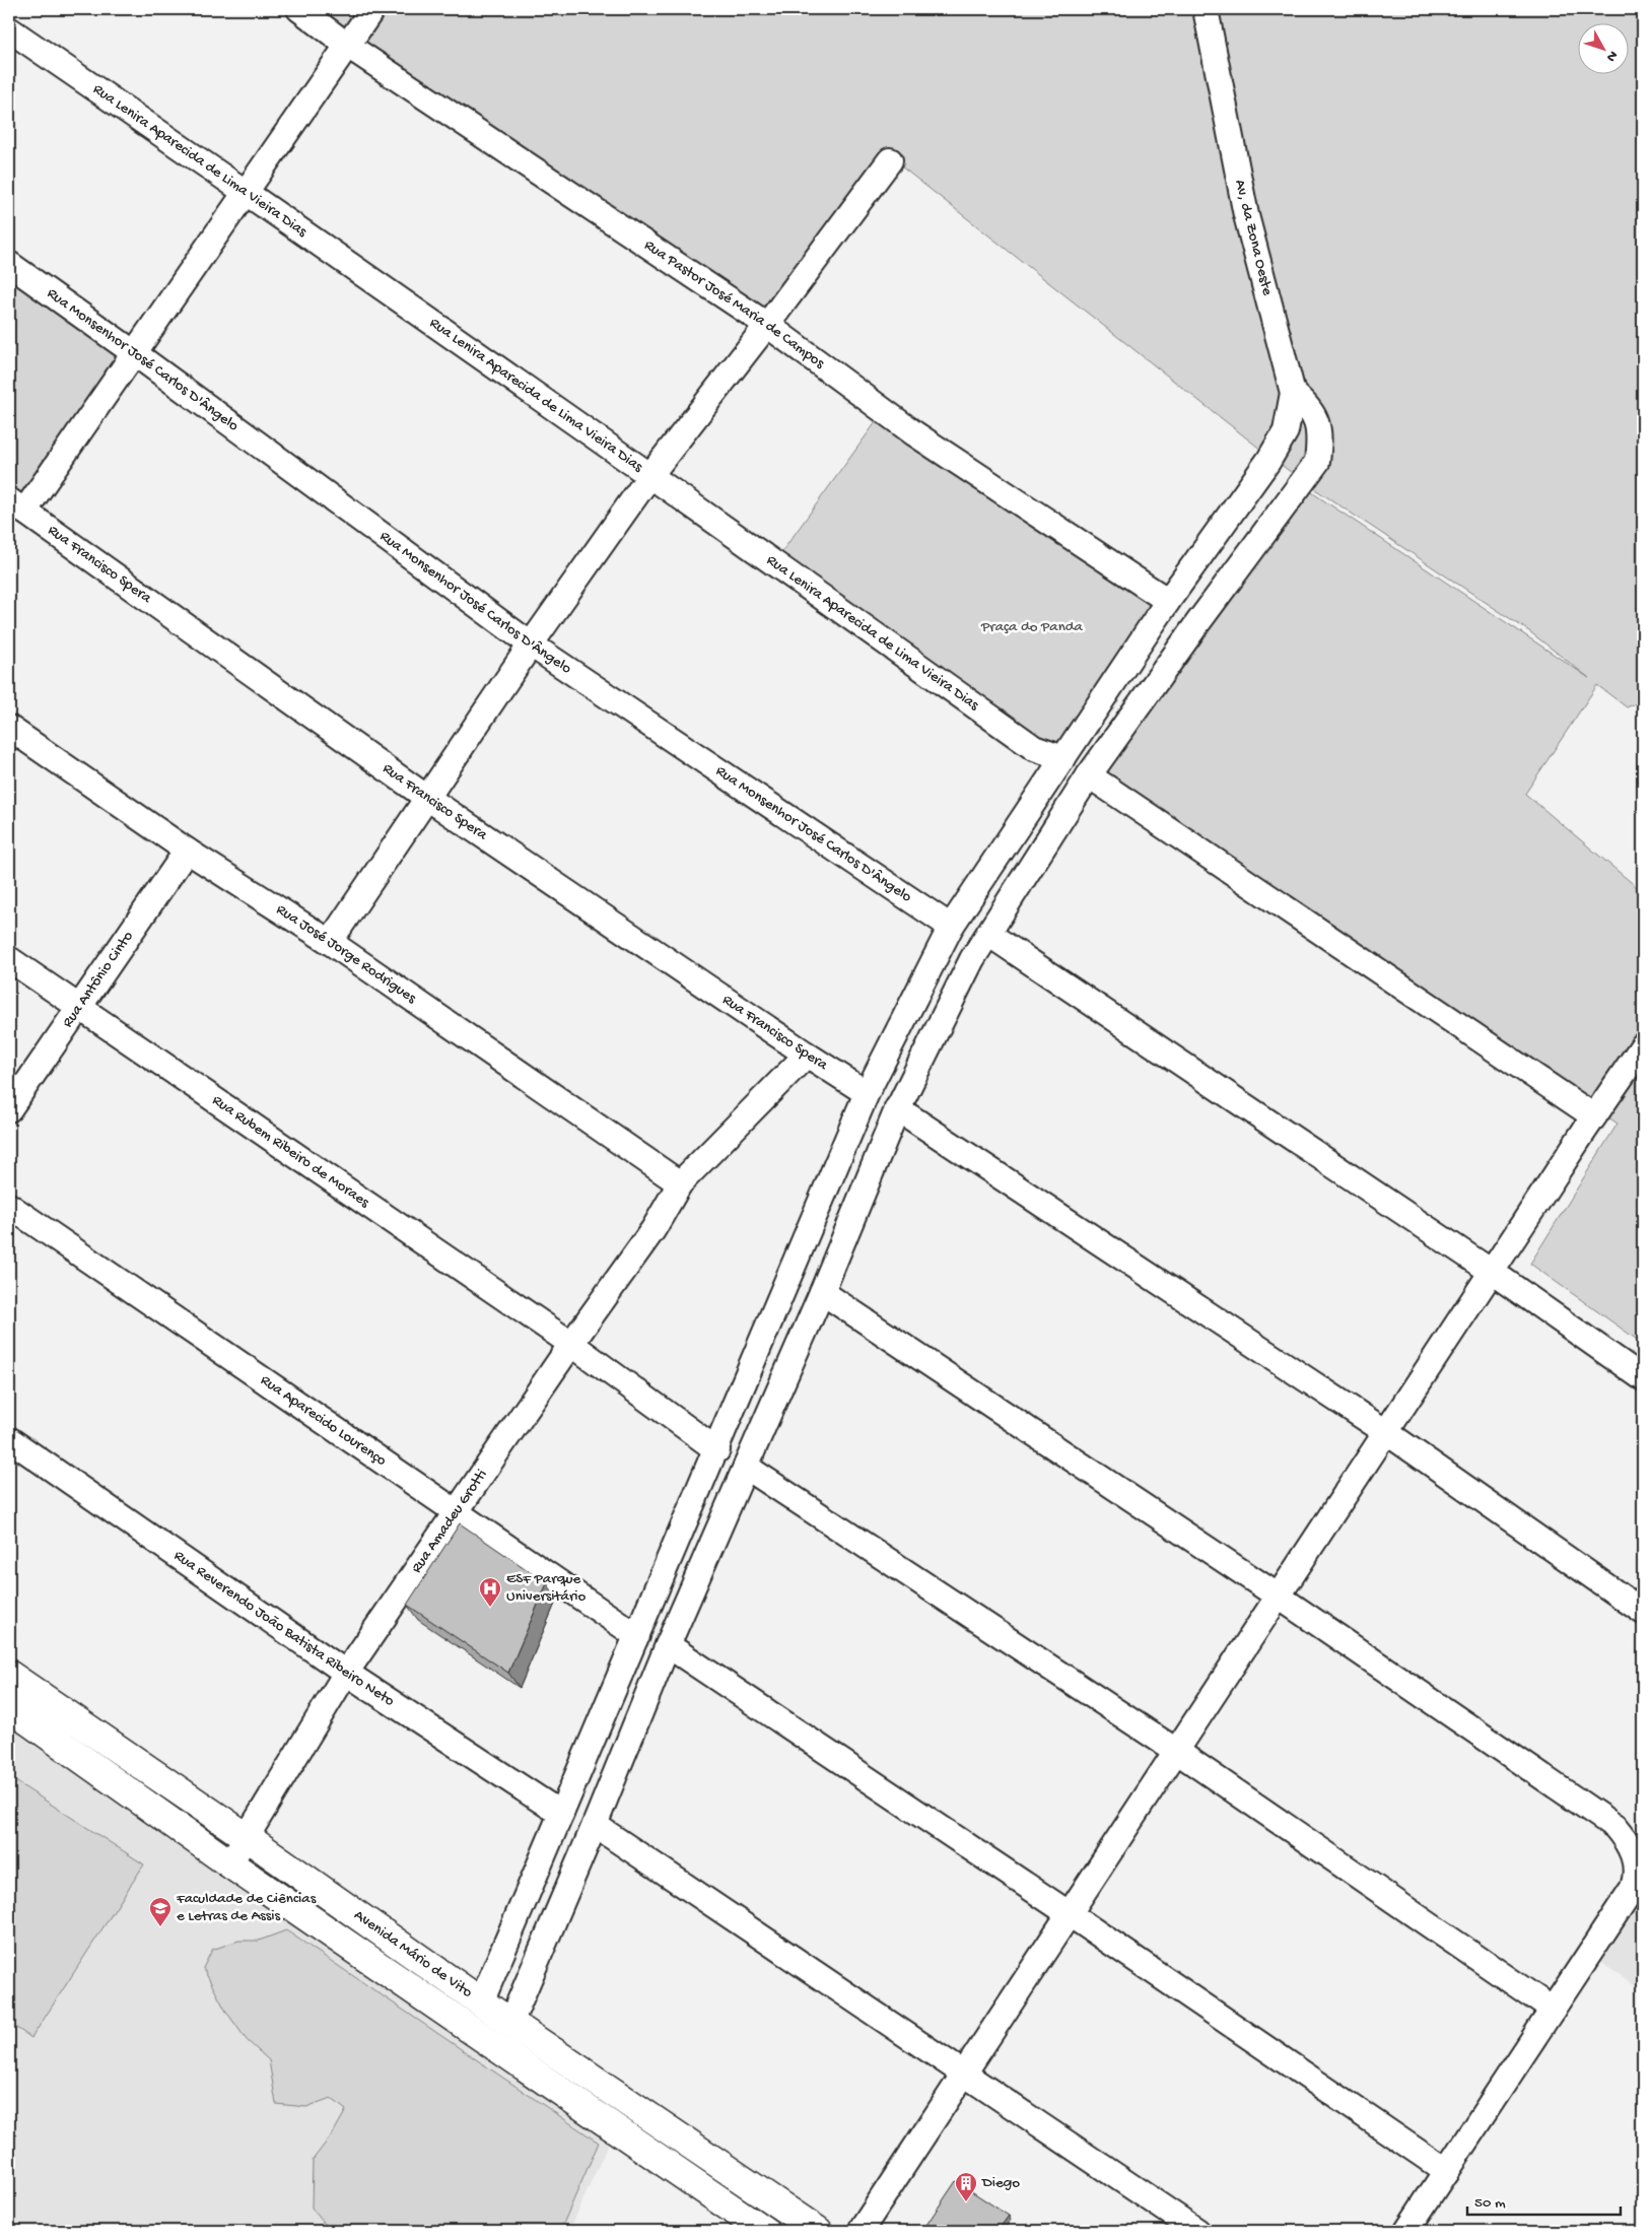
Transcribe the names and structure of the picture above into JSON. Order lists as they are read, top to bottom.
{
  "streets": {
    "main road": ["Avenida Mário de Vito"],
    "street": [
      "Rua Lenira Aparecida de Lima Vieira Dias",
      "Av, da Zona Oeste",
      "Rua Pastor José Maria de Campos",
      "Rua Monsenhor José Carlos D'Ângelo",
      "Rua Francisco Spera",
      "Rua José Jorge Rodrigues",
      "Rua Antônio Cinto",
      "Rua Rubem Ribeiro de Moraes",
      "Rua Aparecido Lourenço",
      "Rua Amadeu Grotti",
      "Rua Reverendo João Batista Ribeiro Neto"
    ]
  },
  "crossings": [
    ["Rua Lenira Aparecida de Lima Vieira Dias", "Av, da Zona Oeste"],
    ["Av, da Zona Oeste", "Rua Pastor José Maria de Campos"],
    ["Av, da Zona Oeste", "Rua Monsenhor José Carlos D'Ângelo"],
    ["Av, da Zona Oeste", "Rua Francisco Spera"],
    ["Av, da Zona Oeste", "Rua Rubem Ribeiro de Moraes"],
    ["Av, da Zona Oeste", "Rua Aparecido Lourenço"],
    ["Av, da Zona Oeste", "Rua Reverendo João Batista Ribeiro Neto"],
    ["Av, da Zona Oeste", "Avenida Mário de Vito"],
    ["Rua Francisco Spera", "Rua Amadeu Grotti"],
    ["Rua José Jorge Rodrigues", "Rua Antônio Cinto"],
    ["Rua José Jorge Rodrigues", "Rua Amadeu Grotti"],
    ["Rua Antônio Cinto", "Rua Rubem Ribeiro de Moraes"],
    ["Rua Rubem Ribeiro de Moraes", "Rua Amadeu Grotti"],
    ["Rua Aparecido Lourenço", "Rua Amadeu Grotti"],
    ["Rua Amadeu Grotti", "Rua Reverendo João Batista Ribeiro Neto"],
    ["Rua Amadeu Grotti", "Avenida Mário de Vito"]
  ],
  "parks": ["Praça do Panda"],
  "places": {
    "hospital": ["ESF Parque Universitário"],
    "school or university": ["Faculdade de Ciências e Letras de Assis"],
    "building": ["Diego"]
  },
  "scale_bar": "50 m",
  "north": "bottom right"
}
